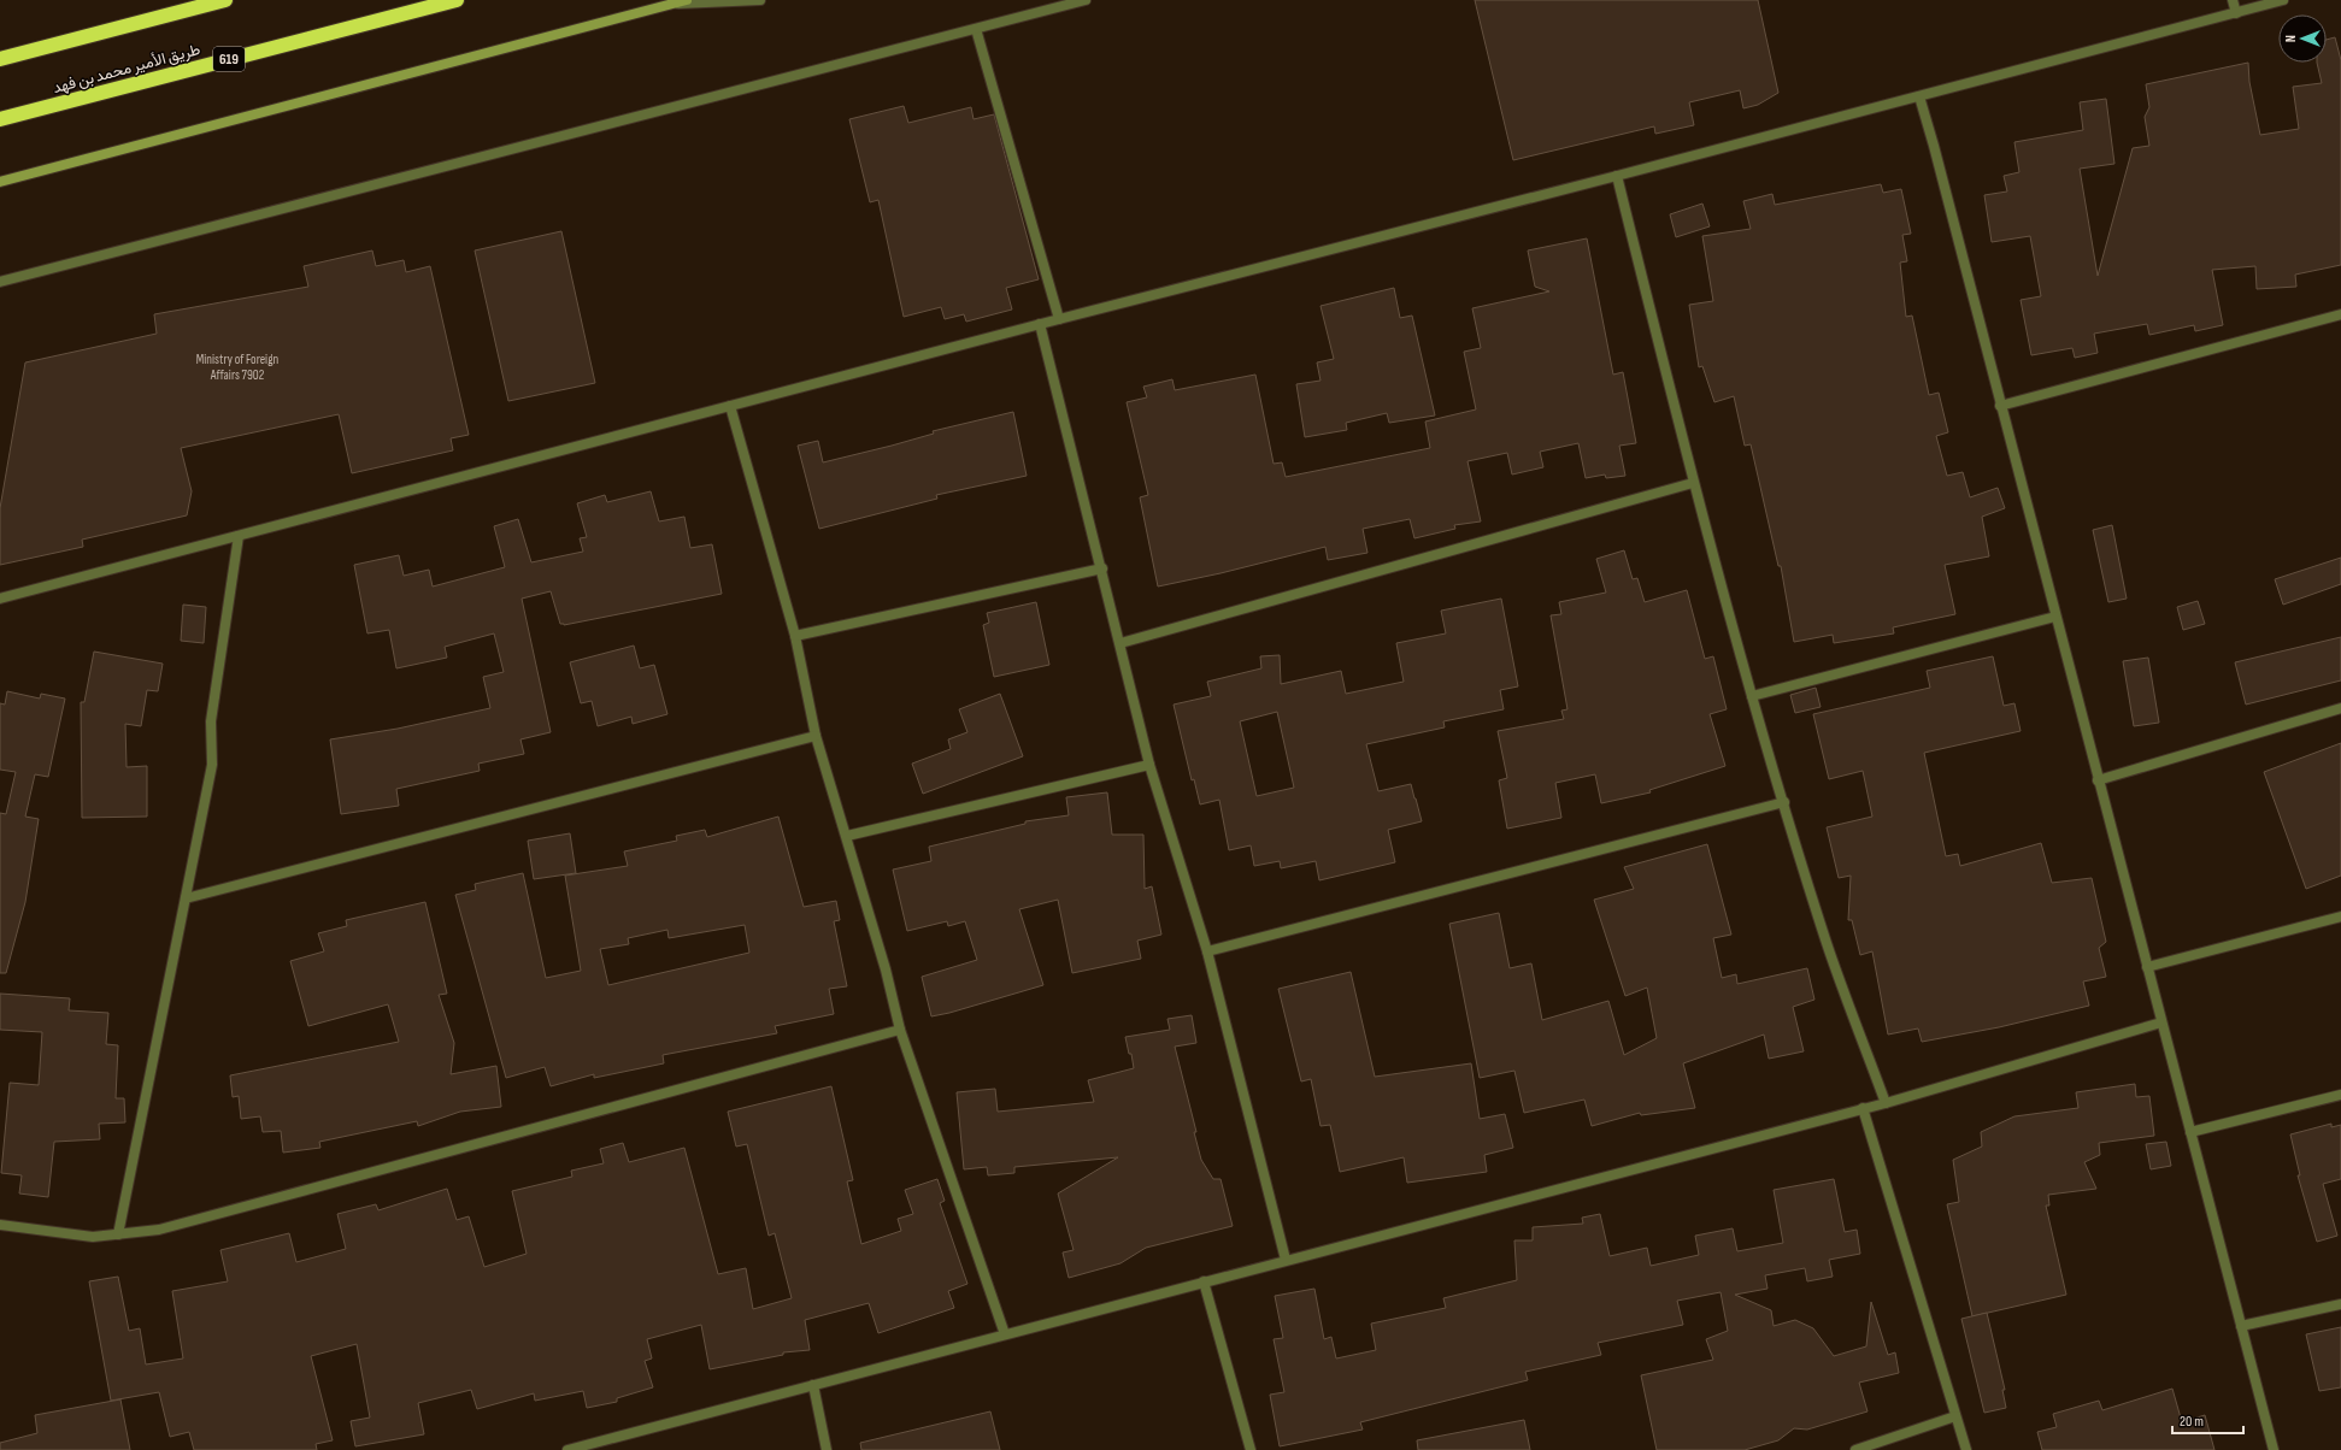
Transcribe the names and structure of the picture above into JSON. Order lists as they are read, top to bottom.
{
  "streets": {
    "highway": ["619", "طريق الأمير محمد بن فهد"]
  },
  "house_numbers": ["Ministry of Foreign Affairs 7902"],
  "scale_bar": "20 m",
  "north": "left"
}
